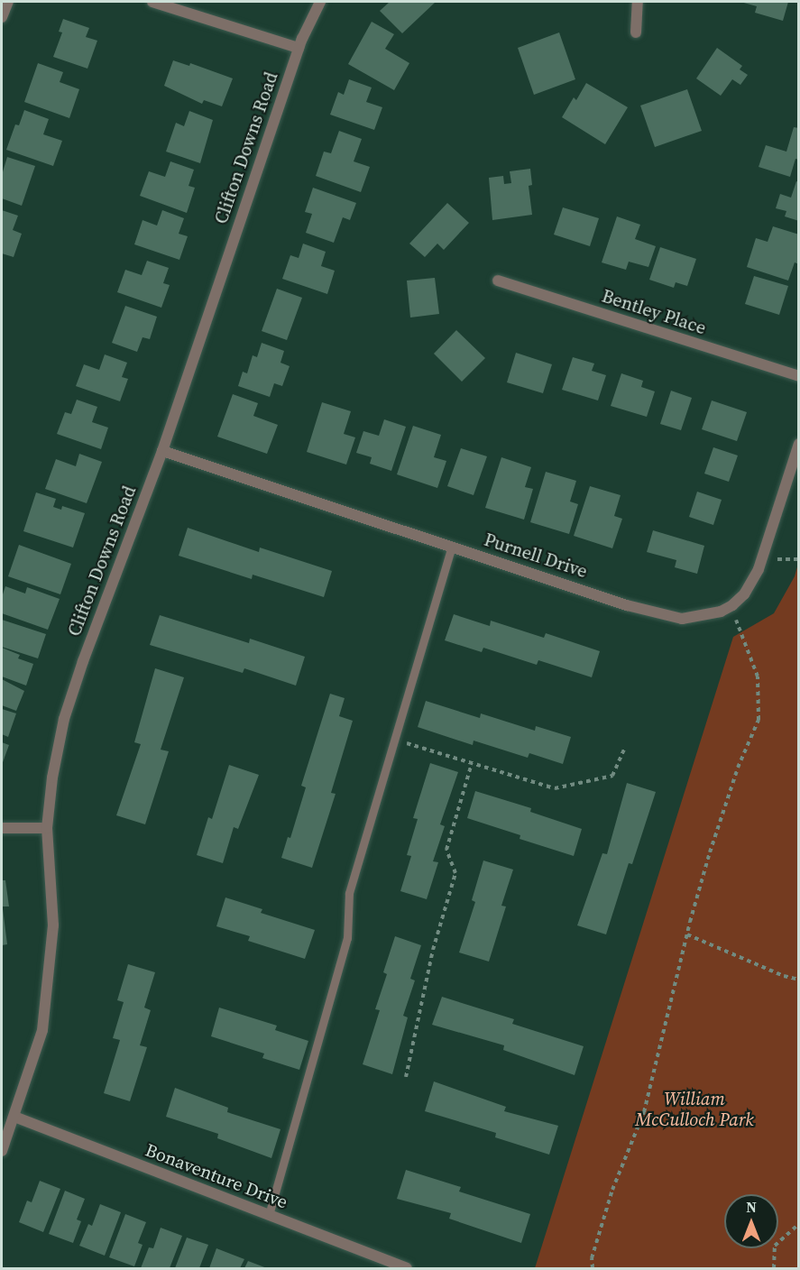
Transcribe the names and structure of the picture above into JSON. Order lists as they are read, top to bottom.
{
  "streets": {
    "street": [
      "Clifton Downs Road",
      "Bentley Place",
      "Purnell Drive",
      "Bonaventure Drive"
    ]
  },
  "crossings": [
    ["Clifton Downs Road", "Purnell Drive"],
    ["Clifton Downs Road", "Bonaventure Drive"]
  ],
  "parks": ["William McCulloch Park"],
  "north": "top"
}
